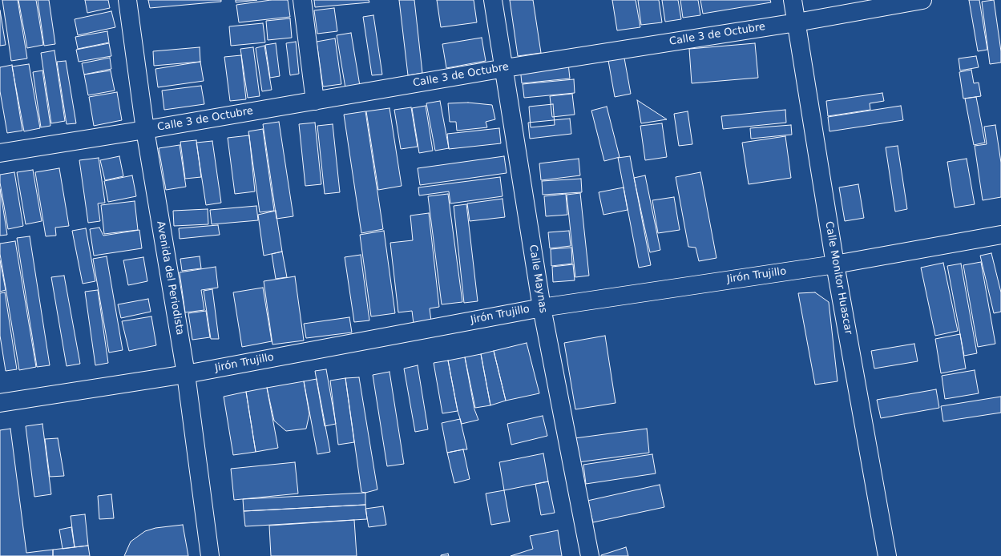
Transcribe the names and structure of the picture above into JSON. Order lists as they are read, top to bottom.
{
  "streets": {
    "street": [
      "Calle 3 de Octubre",
      "Jirón Trujillo",
      "Avenida del Periodista",
      "Calle Monitor Huascar",
      "Calle Maynas"
    ]
  },
  "crossings": [
    ["Calle 3 de Octubre", "Avenida del Periodista"],
    ["Calle 3 de Octubre", "Calle Monitor Huascar"],
    ["Calle 3 de Octubre", "Calle Maynas"],
    ["Jirón Trujillo", "Avenida del Periodista"],
    ["Jirón Trujillo", "Calle Monitor Huascar"],
    ["Jirón Trujillo", "Calle Maynas"]
  ]
}
